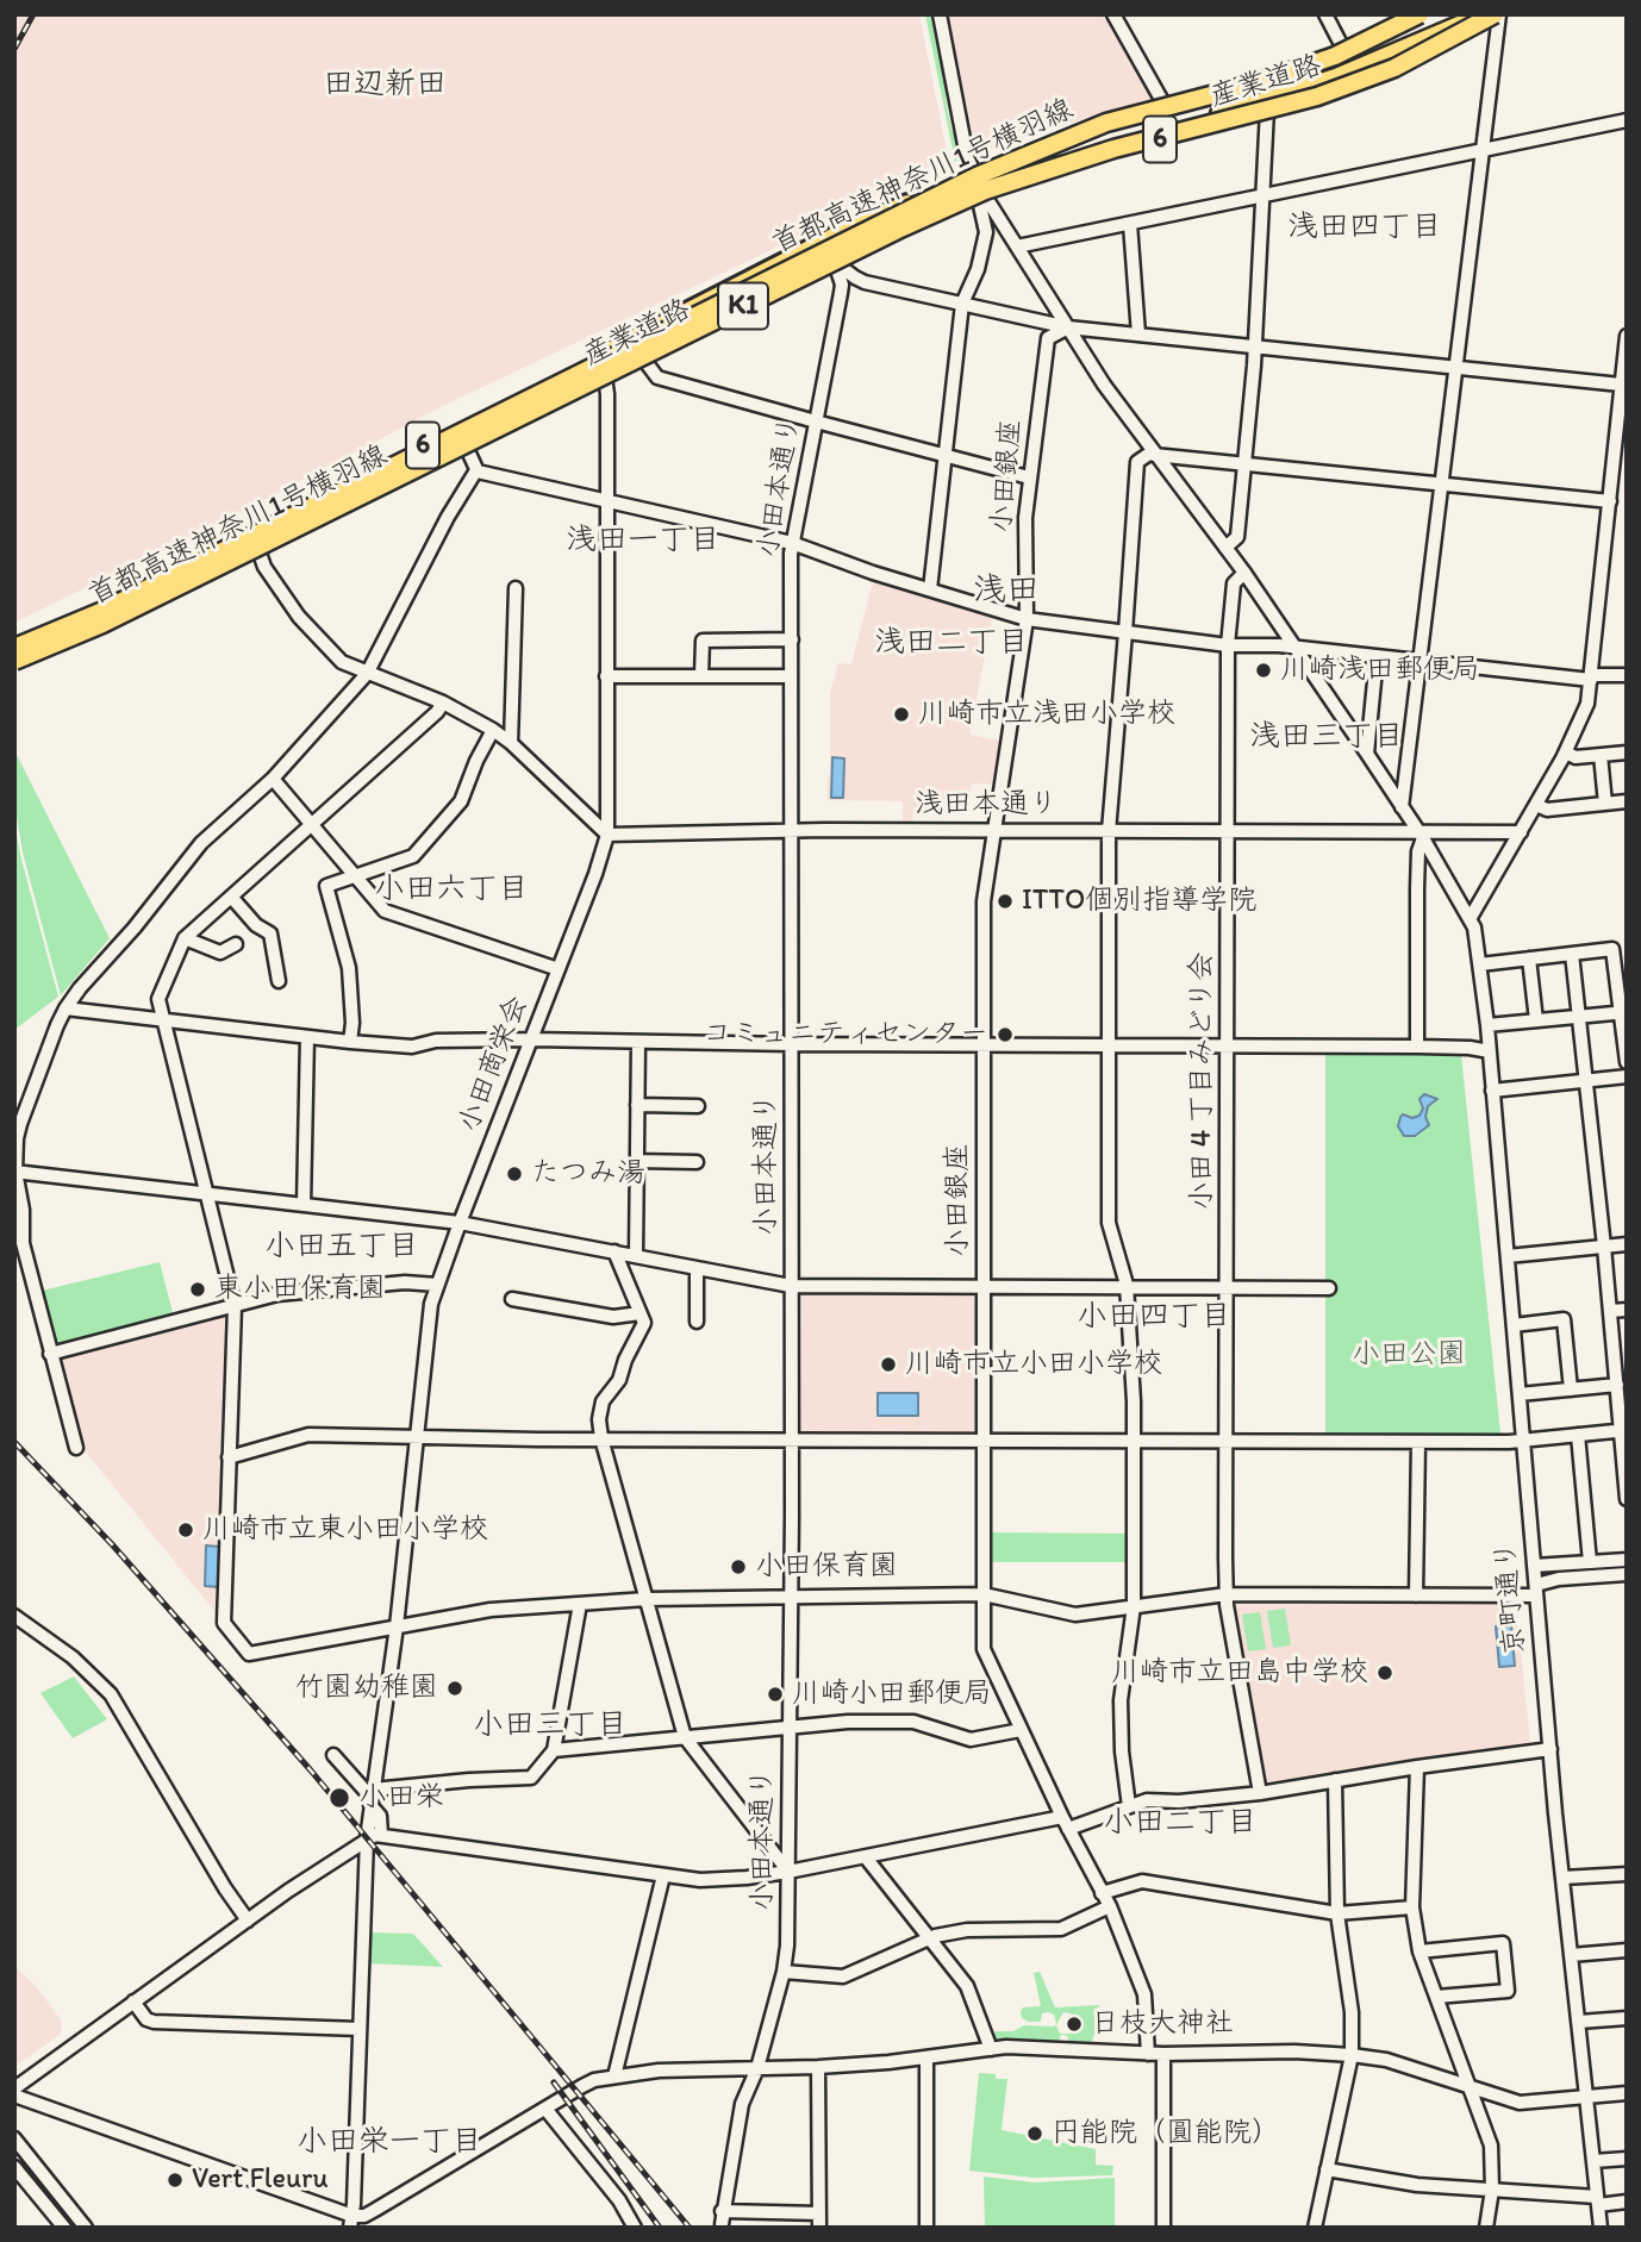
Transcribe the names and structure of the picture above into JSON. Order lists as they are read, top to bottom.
{
  "streets": {
    "highway": ["首都高速神奈川1号横羽線", "K1"],
    "main road": ["産業道路", "6"],
    "street": [
      "小田銀座",
      "小田本通り",
      "浅田本通り",
      "小田商栄会",
      "小田 4 丁目みどり会",
      "京町通り"
    ]
  },
  "crossings": [
    ["産業道路", "首都高速神奈川1号横羽線"],
    ["産業道路", "小田本通り"],
    ["産業道路", "小田商栄会"],
    ["産業道路", "京町通り"],
    ["小田銀座", "浅田本通り"],
    ["小田銀座", "京町通り"],
    ["小田本通り", "浅田本通り"],
    ["浅田本通り", "小田商栄会"],
    ["浅田本通り", "小田 4 丁目みどり会"],
    ["浅田本通り", "京町通り"],
    ["小田 4 丁目みどり会", "京町通り"]
  ],
  "districts": [
    "田辺新田",
    "浅田四丁目",
    "浅田一丁目",
    "浅田",
    "浅田二丁目",
    "浅田三丁目",
    "小田六丁目",
    "小田五丁目",
    "小田四丁目",
    "小田三丁目",
    "小田二丁目",
    "小田栄一丁目"
  ],
  "parks": ["小田公園"],
  "places": [
    "川崎浅田郵便局",
    "川崎市立浅田小学校",
    "ITTO個別指導学院",
    "コミュニティセンター",
    "たつみ湯",
    "東小田保育園",
    "川崎市立小田小学校",
    "川崎市立東小田小学校",
    "小田保育園",
    "川崎市立田島中学校",
    "竹園幼稚園",
    "川崎小田郵便局",
    "小田栄",
    "日枝大神社",
    "円能院（圓能院）",
    "Vert Fleuru"
  ]
}
